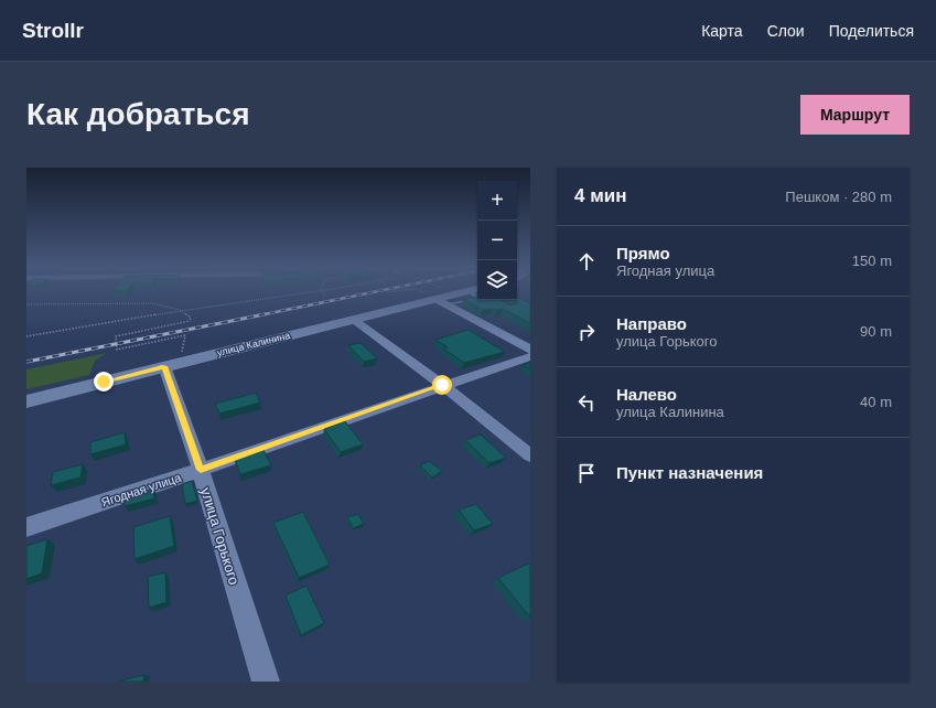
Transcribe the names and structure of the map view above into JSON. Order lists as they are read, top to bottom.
{
  "streets": {
    "main road": ["улица Калинина"],
    "street": ["Ягодная улица", "улица Горького"]
  },
  "crossings": [
    ["улица Калинина", "улица Горького"],
    ["Ягодная улица", "улица Горького"]
  ],
  "page": {
    "header": "Strollr",
    "nav": ["Карта", "Слои", "Поделиться"],
    "buttons": "Маршрут",
    "title": "Как добраться",
    "heading": ["4 мин", "Пешком · 280 m"],
    "map_buttons": ["+", "−"],
    "list": [
      ["Прямо", "Ягодная улица", "150 m"],
      ["Направо", "улица Горького", "90 m"],
      ["Налево", "улица Калинина", "40 m"],
      "Пункт назначения"
    ]
  }
}
